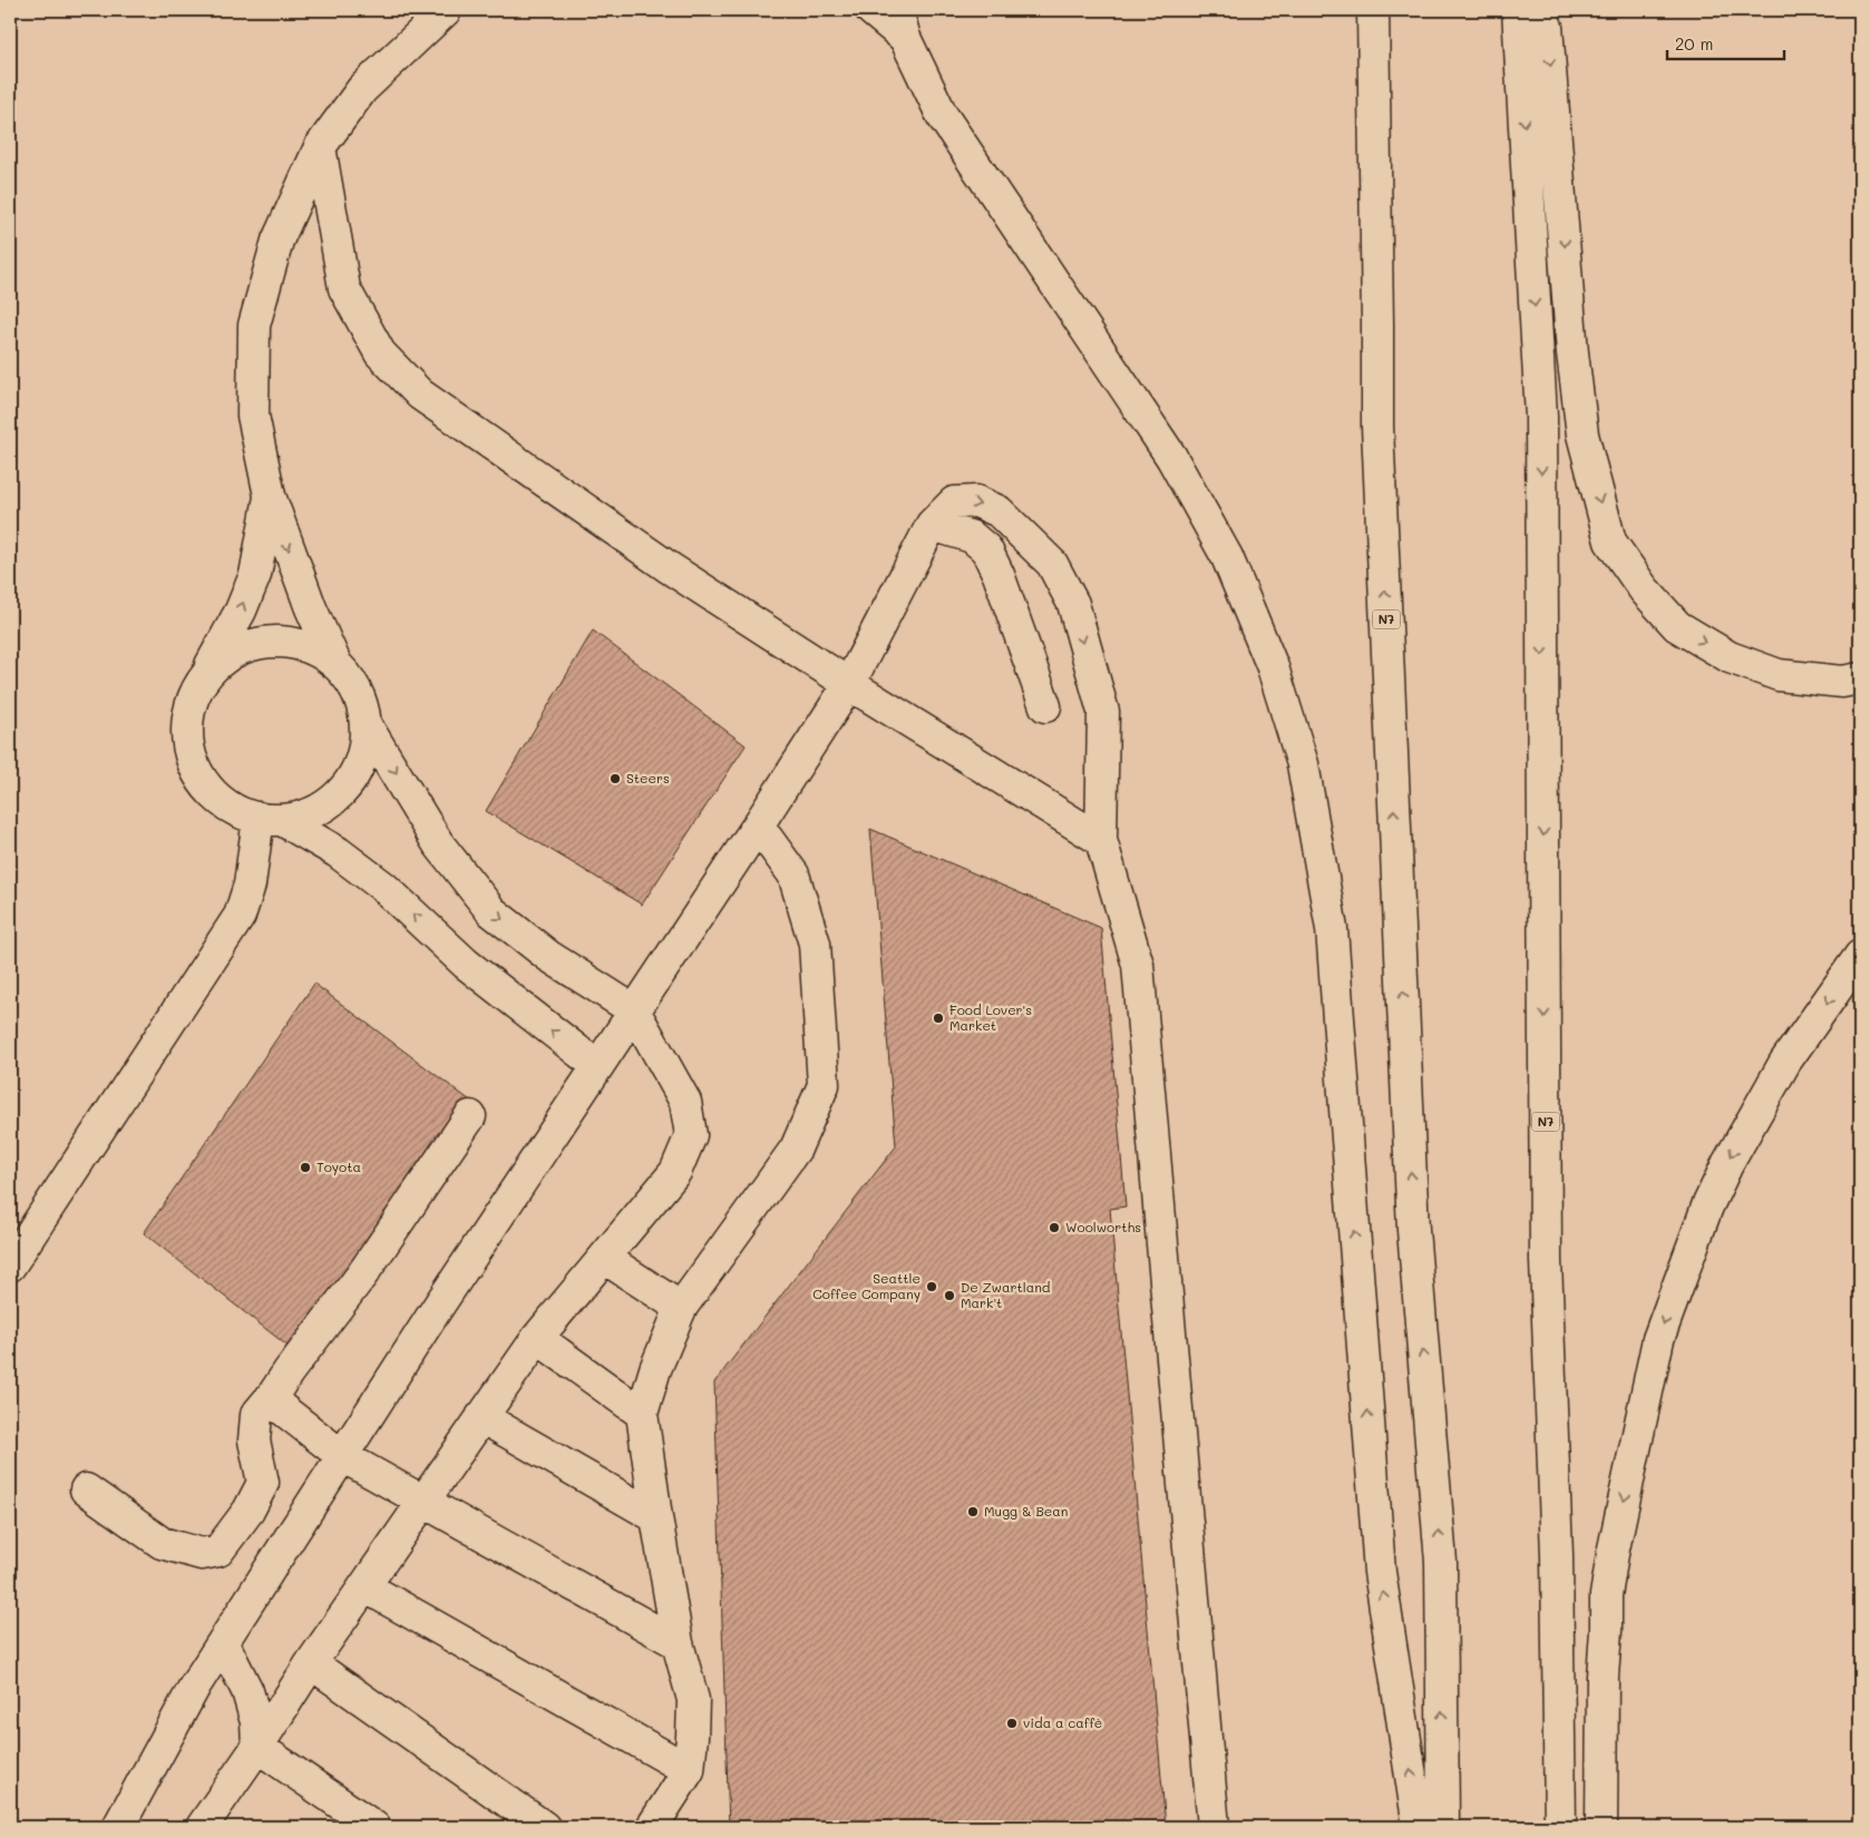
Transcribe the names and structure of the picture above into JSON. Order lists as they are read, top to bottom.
{
  "streets": {
    "main road": ["N7"]
  },
  "places": [
    "Steers",
    "Food Lover's Market",
    "Toyota",
    "Woolworths",
    "Seattle Coffee Company",
    "De Zwartland Mark't",
    "Mugg & Bean",
    "vida a caffè"
  ],
  "scale_bar": "20 m"
}
